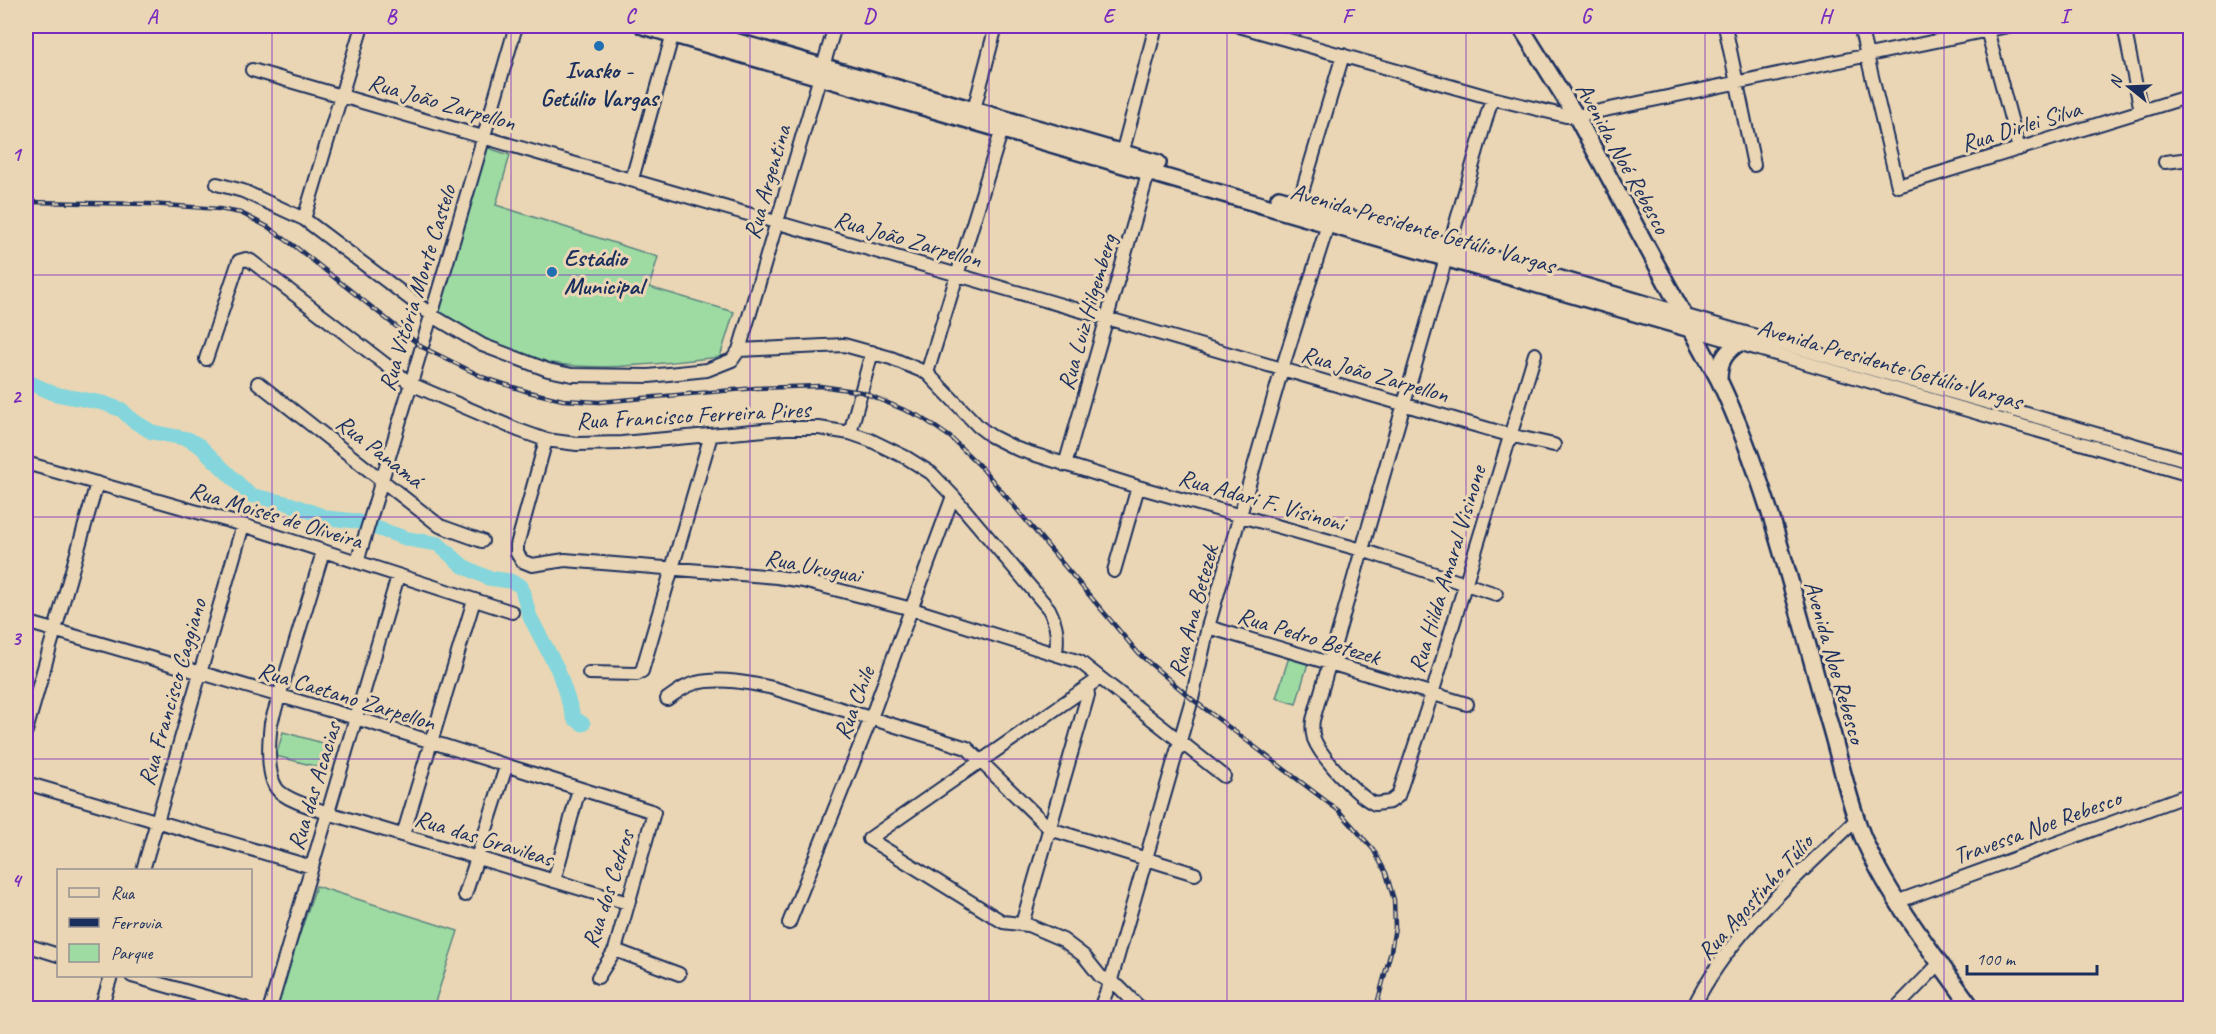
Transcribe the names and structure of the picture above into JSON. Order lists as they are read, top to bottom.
{
  "streets": {
    "main road": ["Avenida Noé Rebesco", "Avenida Presidente Getúlio Vargas", "Avenida Noe Rebesco"],
    "street": [
      "Rua João Zarpellon",
      "Rua Dirlei Silva",
      "Rua Argentina",
      "Rua Vitória Monte Castelo",
      "Rua Luiz Hilgemberg",
      "Rua Francisco Ferreira Pires",
      "Rua Panamá",
      "Rua Adari F. Visinoni",
      "Rua Moisés de Oliveira",
      "Rua Uruguai",
      "Rua Hilda Amaral Visinone",
      "Rua Ana Betezek",
      "Rua Pedro Betezek",
      "Rua Francisco Caggiano",
      "Rua Caetano Zarpellon",
      "Rua Chile",
      "Rua das Acacias",
      "Travessa Noe Rebesco",
      "Rua das Gravileas",
      "Rua dos Cedros",
      "Rua Agostinho Túlio"
    ]
  },
  "crossings": [
    ["Rua João Zarpellon", "Rua Argentina"],
    ["Rua João Zarpellon", "Rua Vitória Monte Castelo"],
    ["Rua João Zarpellon", "Rua Luiz Hilgemberg"],
    ["Rua João Zarpellon", "Rua Hilda Amaral Visinone"],
    ["Rua João Zarpellon", "Rua Ana Betezek"],
    ["Avenida Noé Rebesco", "Avenida Presidente Getúlio Vargas"],
    ["Avenida Noé Rebesco", "Avenida Noe Rebesco"],
    ["Rua Argentina", "Avenida Presidente Getúlio Vargas"],
    ["Rua Argentina", "Rua Adari F. Visinoni"],
    ["Avenida Presidente Getúlio Vargas", "Rua Luiz Hilgemberg"],
    ["Avenida Presidente Getúlio Vargas", "Rua Ana Betezek"],
    ["Avenida Presidente Getúlio Vargas", "Avenida Noe Rebesco"],
    ["Rua Vitória Monte Castelo", "Rua Francisco Ferreira Pires"],
    ["Rua Vitória Monte Castelo", "Rua Panamá"],
    ["Rua Vitória Monte Castelo", "Rua Moisés de Oliveira"],
    ["Rua Luiz Hilgemberg", "Rua Adari F. Visinoni"],
    ["Rua Francisco Ferreira Pires", "Rua Uruguai"],
    ["Rua Francisco Ferreira Pires", "Rua Chile"],
    ["Rua Adari F. Visinoni", "Rua Hilda Amaral Visinone"],
    ["Rua Adari F. Visinoni", "Rua Ana Betezek"],
    ["Rua Moisés de Oliveira", "Rua Francisco Caggiano"],
    ["Rua Moisés de Oliveira", "Rua das Acacias"],
    ["Rua Uruguai", "Rua Ana Betezek"],
    ["Rua Uruguai", "Rua Chile"],
    ["Rua Hilda Amaral Visinone", "Rua Pedro Betezek"],
    ["Rua Ana Betezek", "Rua Pedro Betezek"],
    ["Avenida Noe Rebesco", "Travessa Noe Rebesco"],
    ["Avenida Noe Rebesco", "Rua Agostinho Túlio"],
    ["Rua Francisco Caggiano", "Rua Caetano Zarpellon"],
    ["Rua Caetano Zarpellon", "Rua das Acacias"],
    ["Rua Caetano Zarpellon", "Rua das Gravileas"],
    ["Rua Caetano Zarpellon", "Rua dos Cedros"],
    ["Rua das Acacias", "Rua das Gravileas"],
    ["Rua das Gravileas", "Rua dos Cedros"]
  ],
  "places": ["Ivasko - Getúlio Vargas", "Estádio Municipal"],
  "legend": ["Rua", "Ferrovia", "Parque"],
  "scale_bar": "100 m",
  "north": "left",
  "grid": {
    "columns": [
      "A",
      "B",
      "C",
      "D",
      "E",
      "F",
      "G",
      "H",
      "I"
    ],
    "rows": [
      "1",
      "2",
      "3",
      "4"
    ]
  }
}
